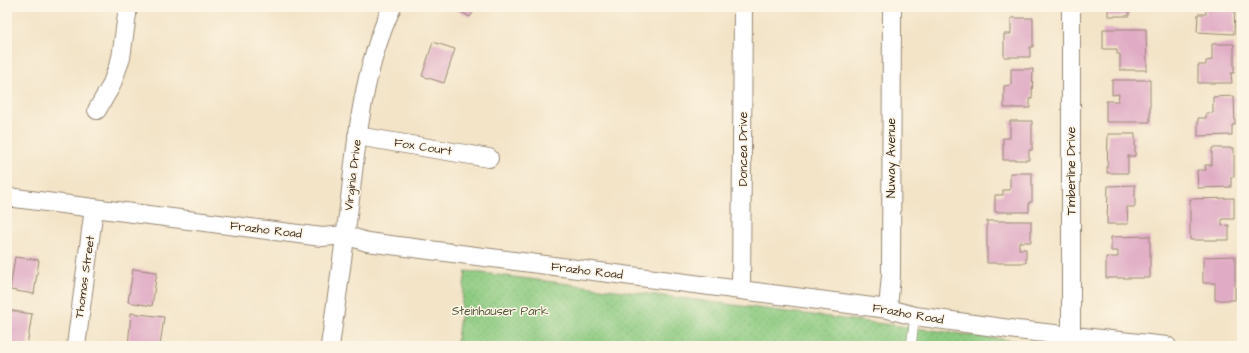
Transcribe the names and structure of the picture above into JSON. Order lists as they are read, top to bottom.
{
  "streets": {
    "street": [
      "Fox Court",
      "Doncea Drive",
      "Nuway Avenue",
      "Timberline Drive",
      "Virginia Drive",
      "Frazho Road",
      "Thomas Street"
    ]
  },
  "crossings": [
    ["Fox Court", "Virginia Drive"],
    ["Doncea Drive", "Frazho Road"],
    ["Nuway Avenue", "Frazho Road"],
    ["Timberline Drive", "Frazho Road"],
    ["Virginia Drive", "Frazho Road"],
    ["Frazho Road", "Thomas Street"]
  ],
  "parks": ["Steinhauser Park"]
}
